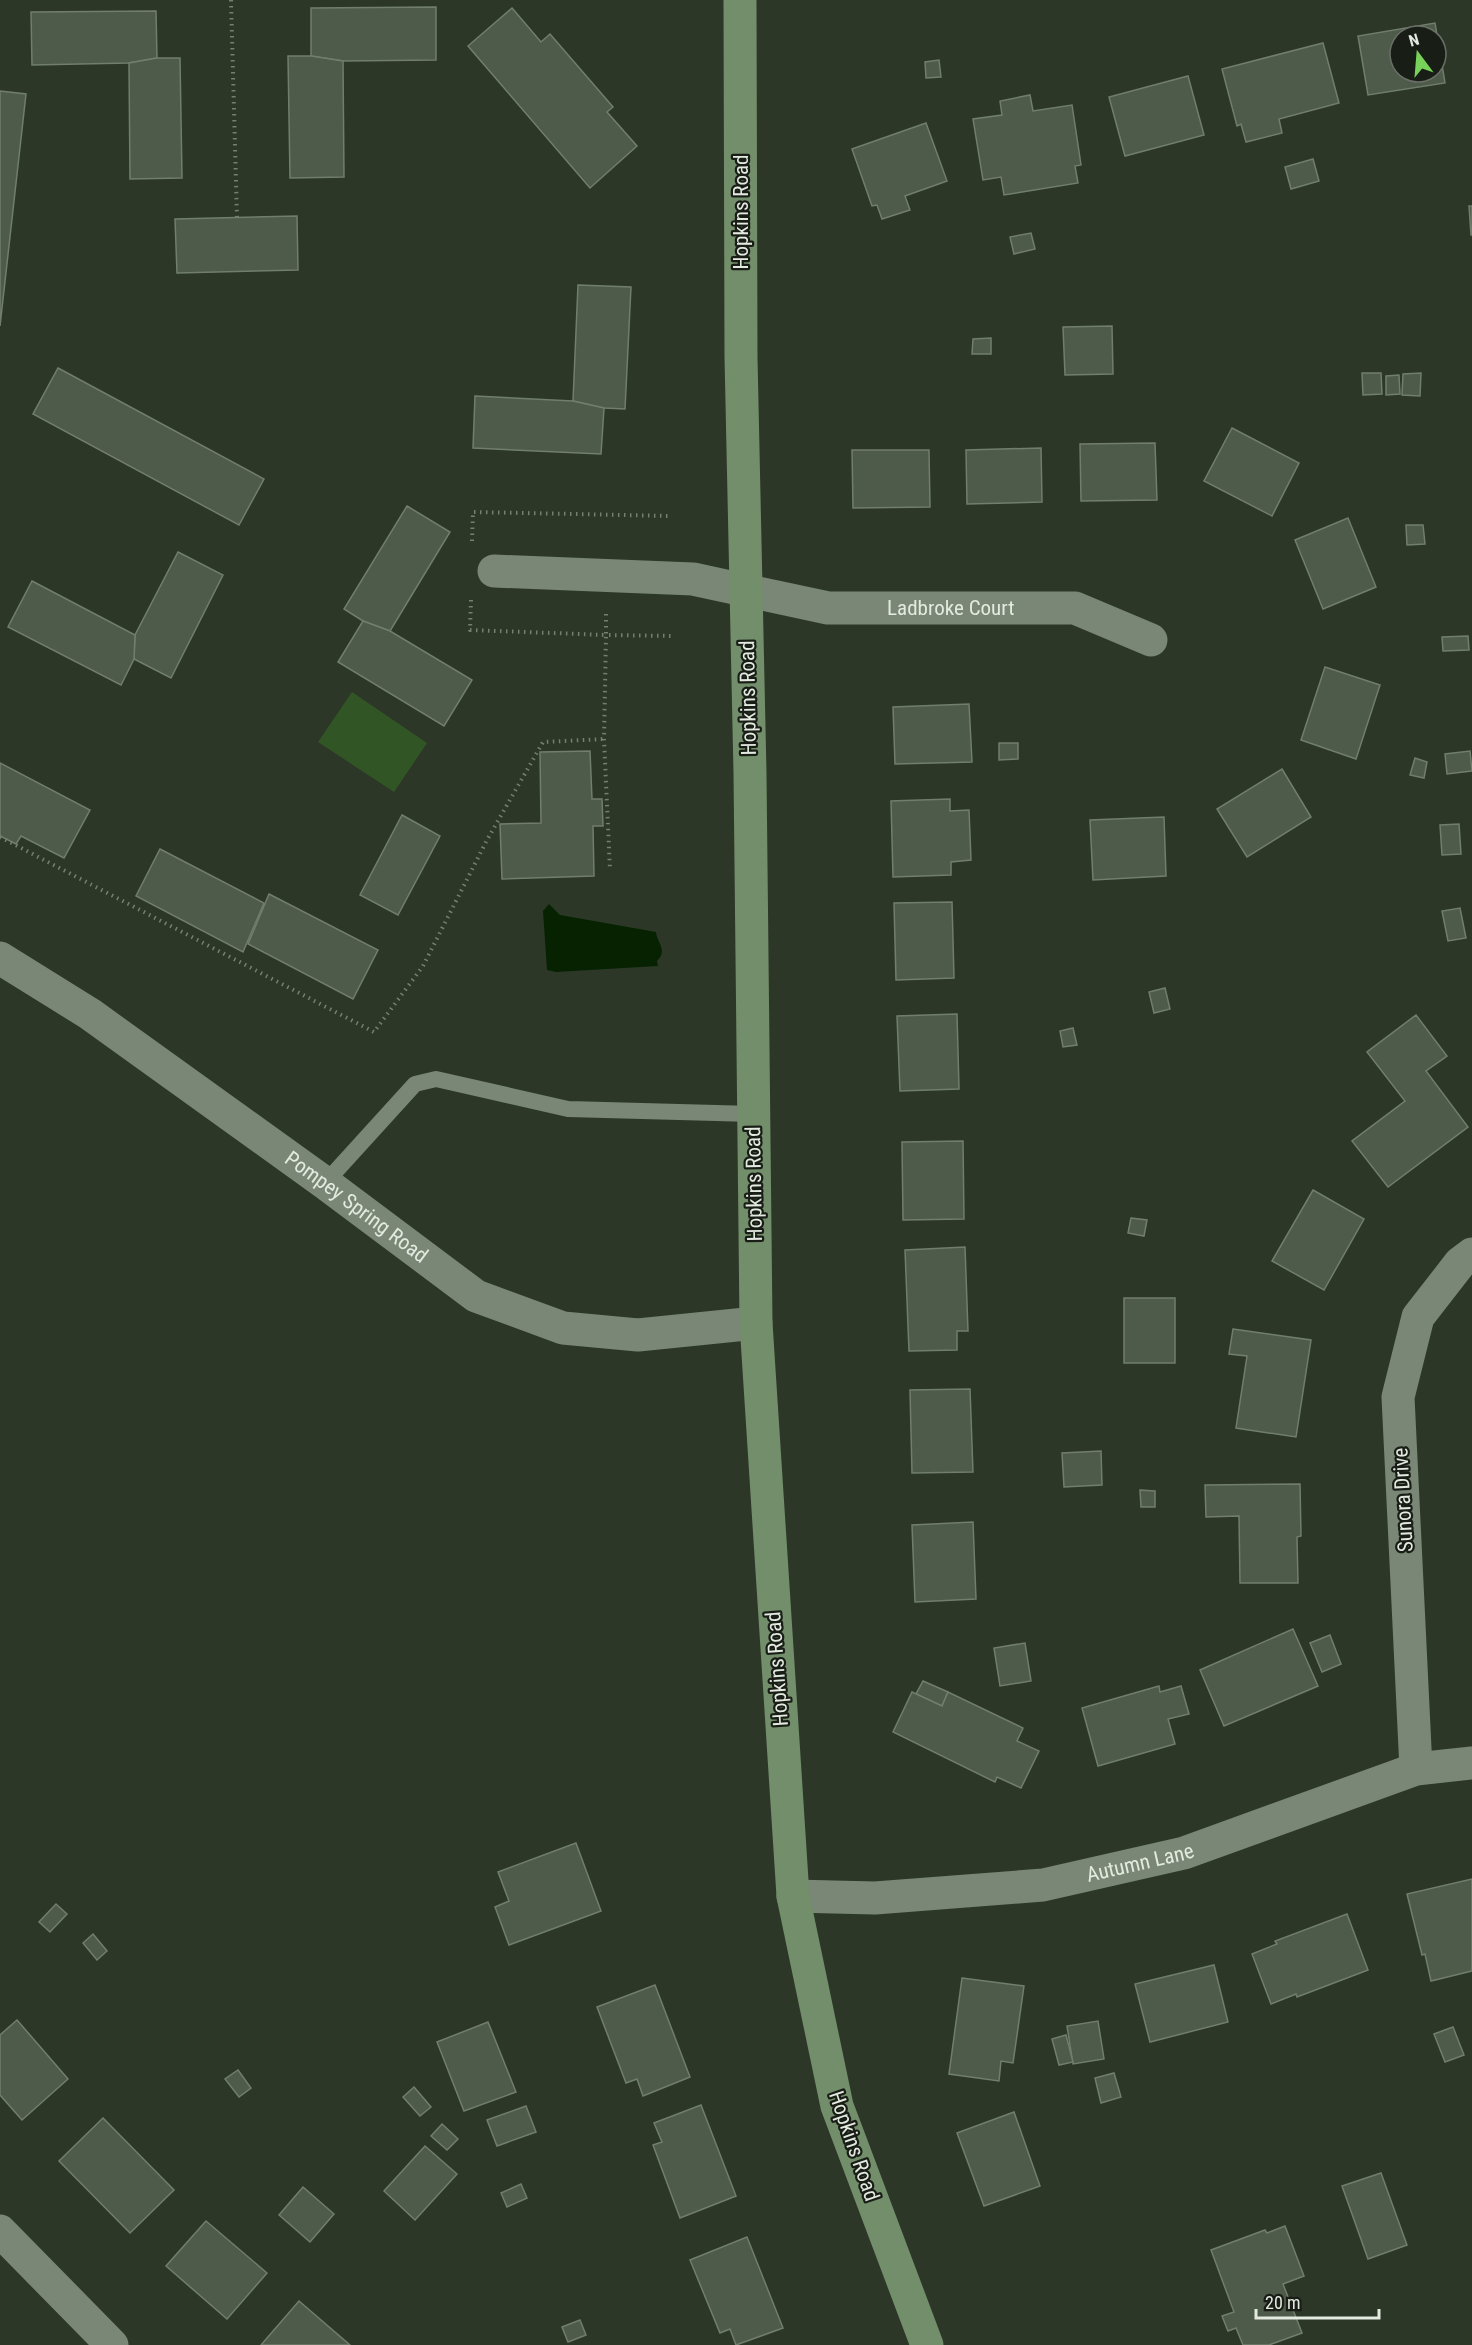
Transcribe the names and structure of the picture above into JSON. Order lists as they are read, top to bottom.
{
  "streets": {
    "main road": ["Hopkins Road"],
    "street": [
      "Ladbroke Court",
      "Pompey Spring Road",
      "Sunora Drive",
      "Autumn Lane"
    ]
  },
  "crossings": [
    ["Hopkins Road", "Ladbroke Court"],
    ["Hopkins Road", "Pompey Spring Road"],
    ["Hopkins Road", "Autumn Lane"],
    ["Sunora Drive", "Autumn Lane"]
  ],
  "scale_bar": "20 m",
  "north": "top"
}
